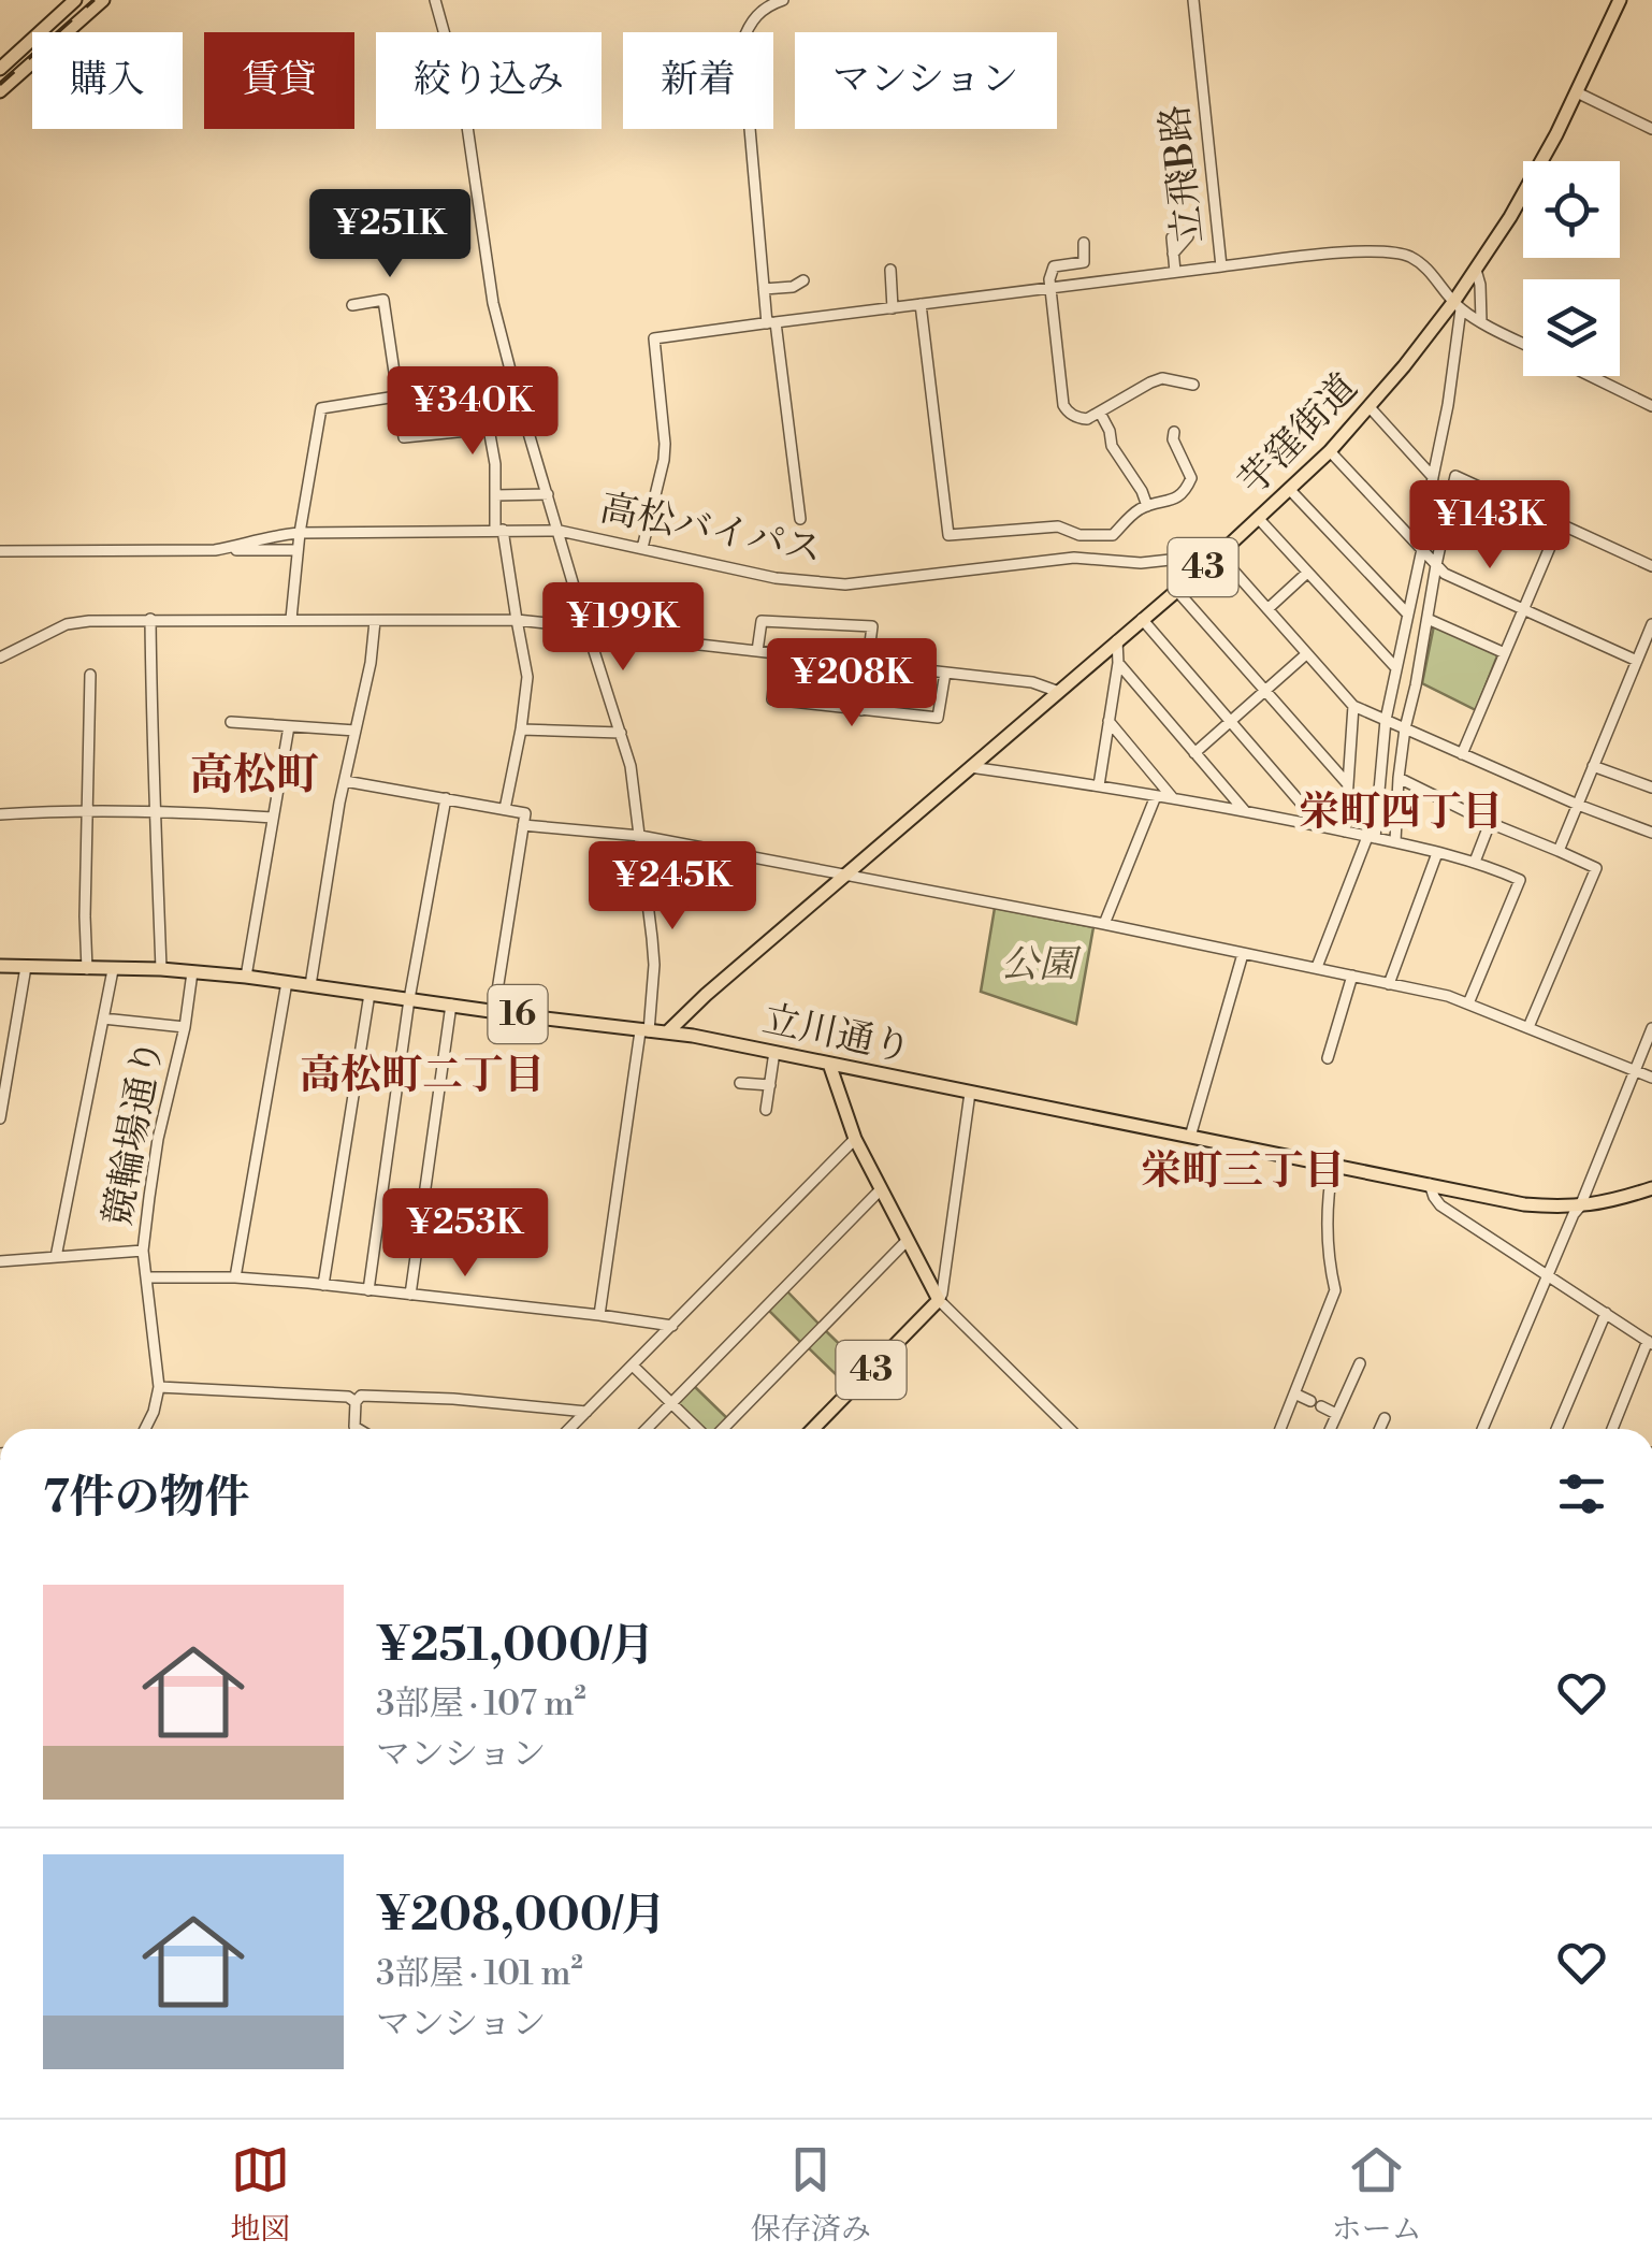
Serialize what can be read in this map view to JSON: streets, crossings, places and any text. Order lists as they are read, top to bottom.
{
  "streets": {
    "main road": [
      "芋窪街道",
      "43",
      "16",
      "立川通り"
    ],
    "street": ["立飛B路", "高松バイパス", "競輪場通り"]
  },
  "crossings": [
    ["立飛B路", "芋窪街道"],
    ["芋窪街道", "高松バイパス"],
    ["芋窪街道", "立川通り"],
    ["43", "立川通り"],
    ["立川通り", "競輪場通り"]
  ],
  "districts": [
    "高松町",
    "栄町四丁目",
    "高松町二丁目",
    "栄町三丁目"
  ],
  "parks": ["公園"],
  "page": {
    "chip": [
      "購入",
      "賃貸",
      "絞り込み",
      "新着",
      "マンション"
    ],
    "price": [
      "¥251K",
      "¥340K",
      "¥143K",
      "¥199K",
      "¥208K",
      "¥245K",
      "¥253K"
    ],
    "heading": "7件の物件",
    "list": [
      {
        "name": "¥251,000/月",
        "note": "3部屋 · 107 m² · マンション"
      },
      {
        "name": "¥208,000/月",
        "note": "3部屋 · 101 m² · マンション"
      }
    ],
    "tabs": ["地図", "保存済み", "ホーム"]
  }
}
